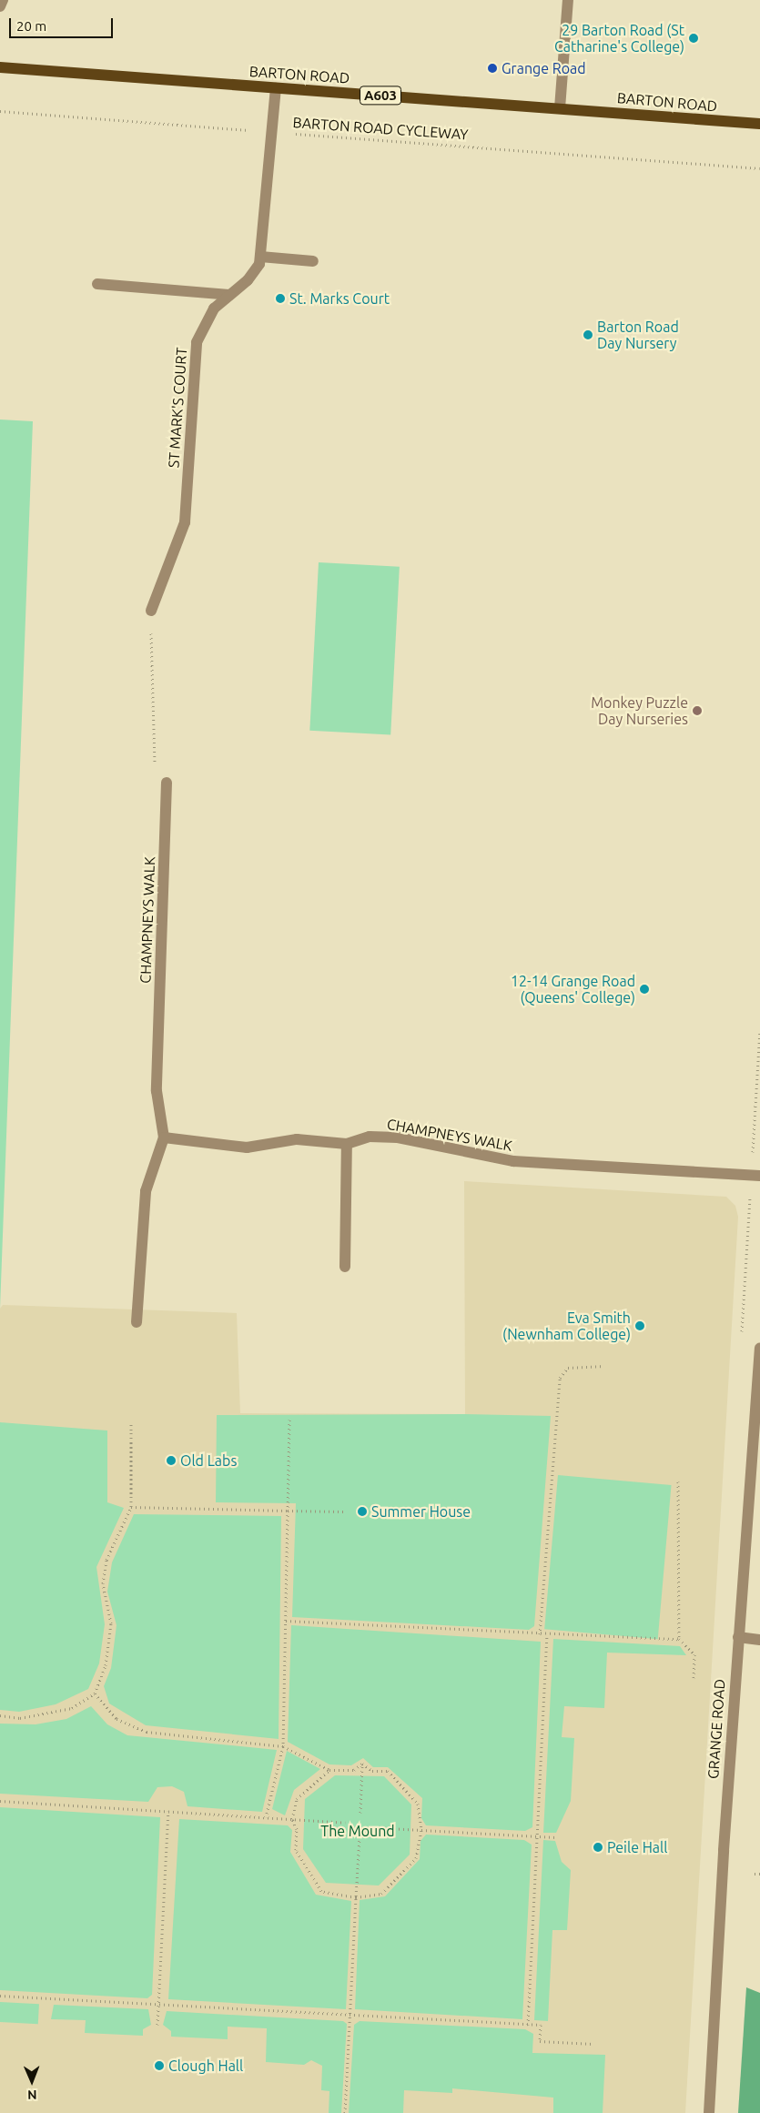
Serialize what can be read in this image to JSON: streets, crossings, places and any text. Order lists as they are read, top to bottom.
{
  "streets": {
    "main road": ["BARTON ROAD", "A603"],
    "street": ["ST MARK'S COURT", "CHAMPNEYS WALK", "GRANGE ROAD"],
    "path": ["BARTON ROAD CYCLEWAY"]
  },
  "crossings": [
    ["BARTON ROAD", "ST MARK'S COURT"],
    ["BARTON ROAD CYCLEWAY", "ST MARK'S COURT"]
  ],
  "parks": ["The Mound"],
  "places": [
    "29 Barton Road (St Catharine's College)",
    "Grange Road",
    "St. Marks Court",
    "Barton Road Day Nursery",
    "Monkey Puzzle Day Nurseries",
    "12-14 Grange Road (Queens' College)",
    "Eva Smith (Newnham College)",
    "Old Labs",
    "Summer House",
    "Peile Hall",
    "Clough Hall"
  ],
  "scale_bar": "20 m",
  "north": "bottom"
}
